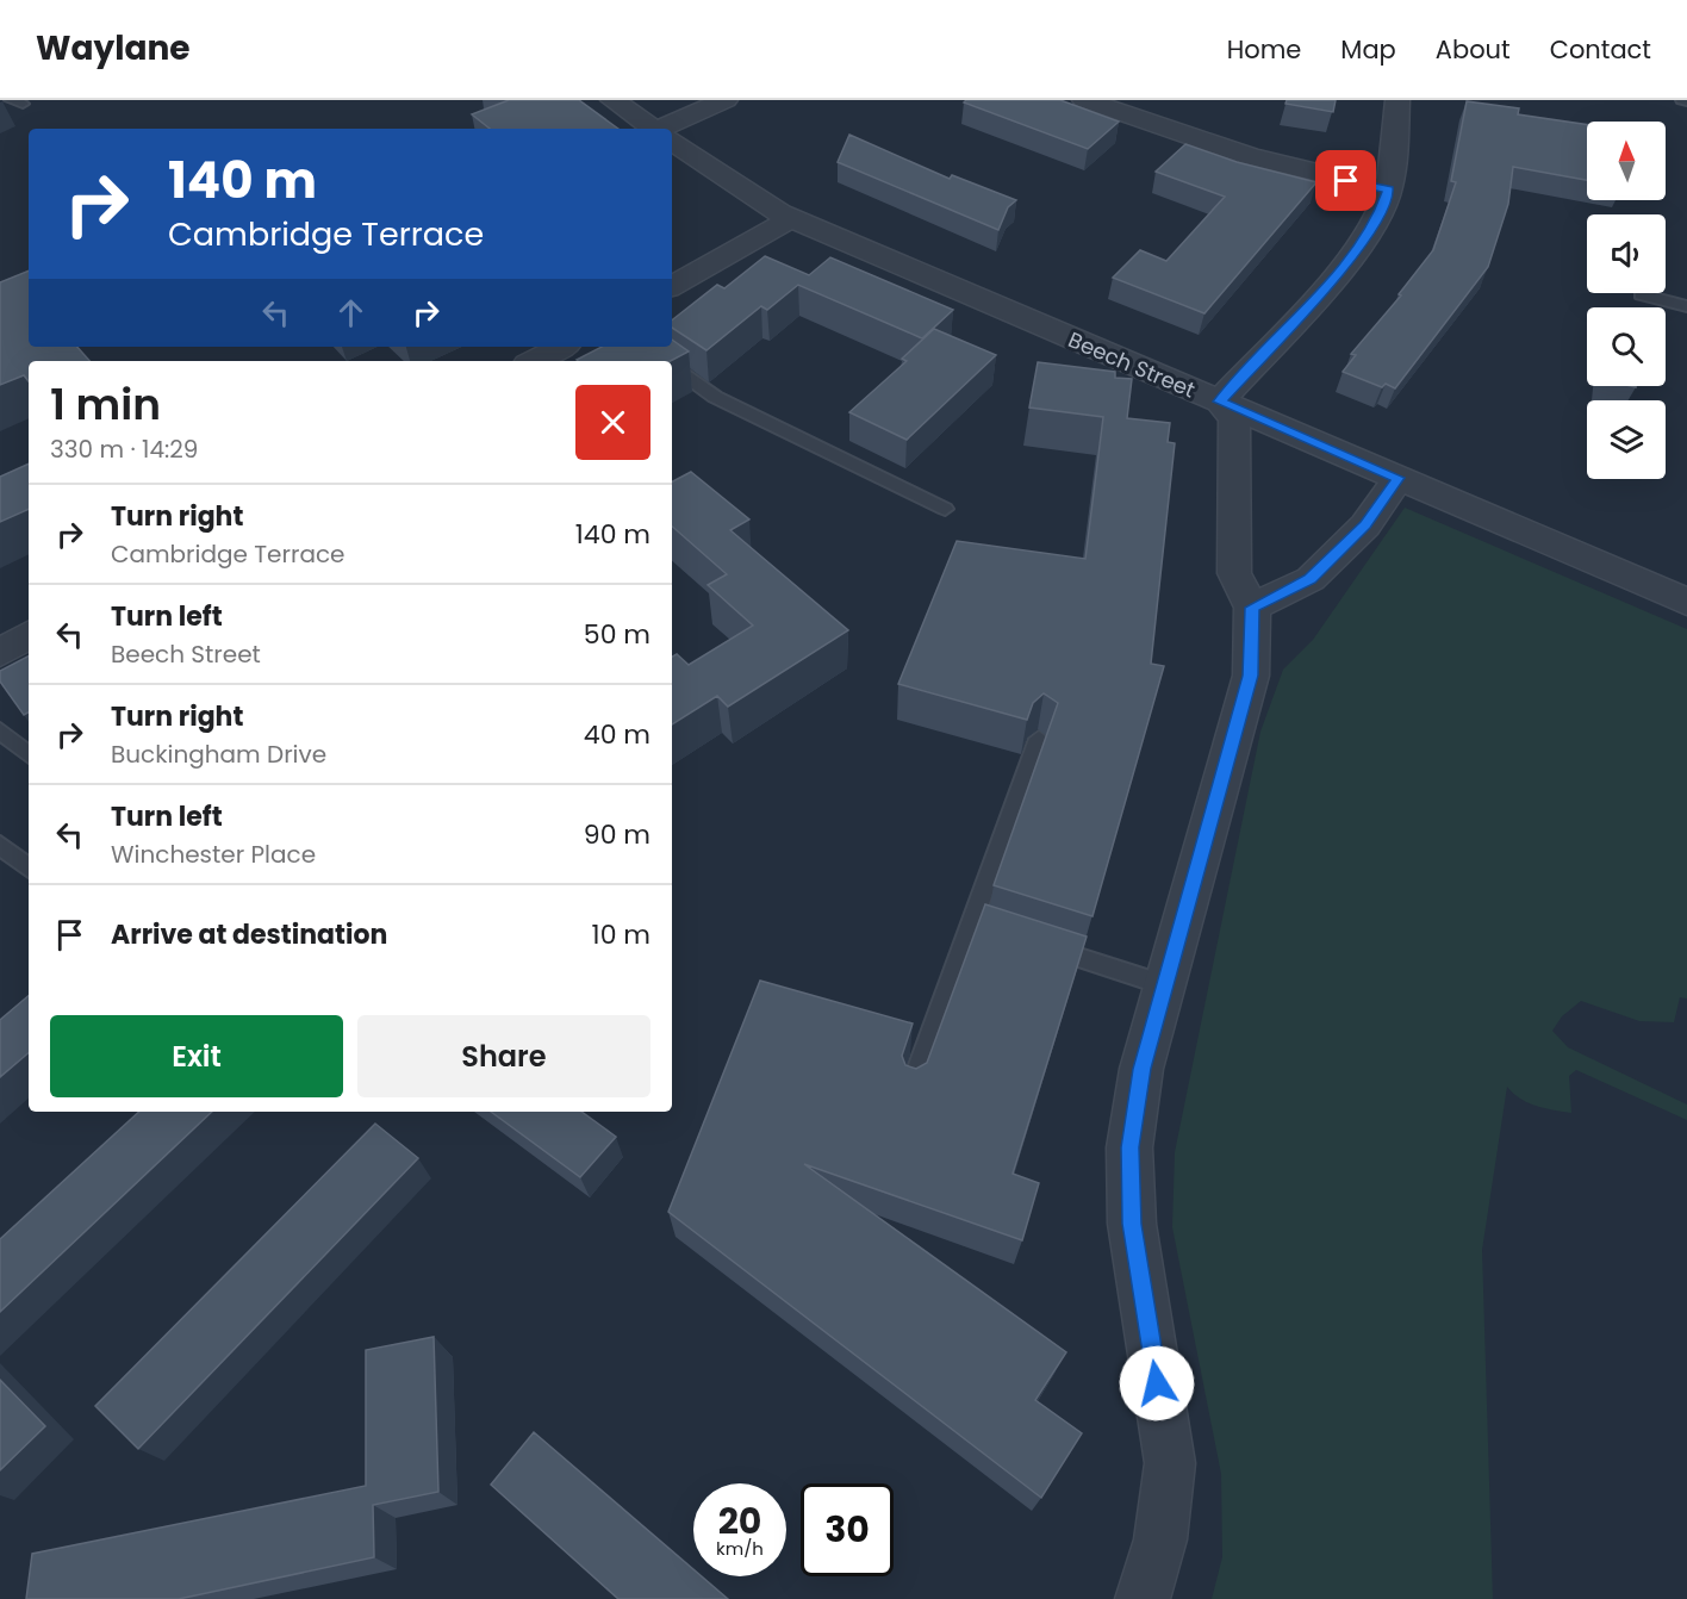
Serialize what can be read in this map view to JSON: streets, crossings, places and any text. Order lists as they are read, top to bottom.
{
  "streets": {
    "street": ["Beech Street"]
  },
  "north": "top",
  "page": {
    "header": "Waylane",
    "nav": [
      "Home",
      "Map",
      "About",
      "Contact"
    ],
    "turn": ["140 m", "Cambridge Terrace"],
    "heading": ["1 min", "330 m · 14:29"],
    "list": [
      {
        "name": "Turn right",
        "note": "Cambridge Terrace",
        "value": "140 m"
      },
      {
        "name": "Turn left",
        "note": "Beech Street",
        "value": "50 m"
      },
      {
        "name": "Turn right",
        "note": "Buckingham Drive",
        "value": "40 m"
      },
      {
        "name": "Turn left",
        "note": "Winchester Place",
        "value": "90 m"
      },
      {
        "name": "Arrive at destination",
        "value": "10 m"
      }
    ],
    "buttons": ["Exit", "Share"],
    "speed": "20 km/h",
    "limit": "30"
  }
}
